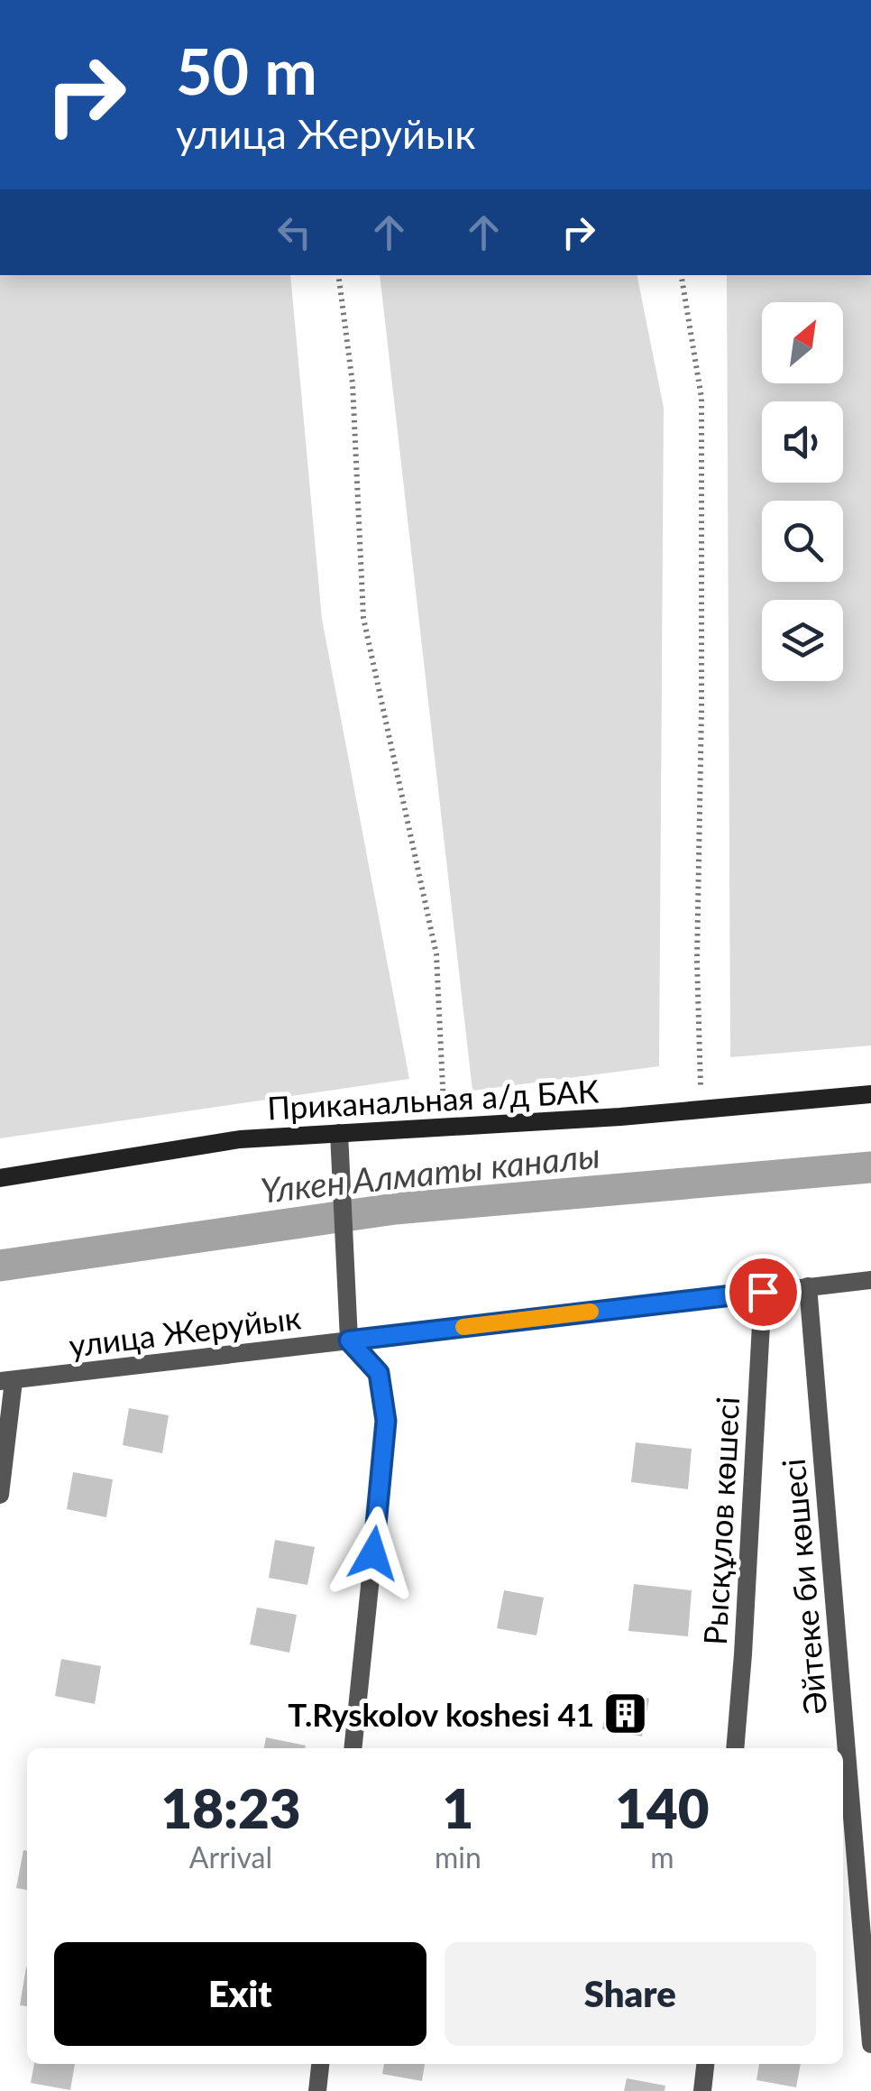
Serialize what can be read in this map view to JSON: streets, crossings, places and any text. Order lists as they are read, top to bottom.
{
  "streets": {
    "street": [
      "Приканальная а/д БАК",
      "улица Жеруйык",
      "Рысқұлов көшесі",
      "Әйтеке би көшесі"
    ]
  },
  "crossings": [
    ["улица Жеруйык", "Рысқұлов көшесі"],
    ["улица Жеруйык", "Әйтеке би көшесі"]
  ],
  "water": ["Үлкен Алматы каналы"],
  "places": {
    "building": ["T.Ryskolov koshesi 41"]
  },
  "north": "top right",
  "page": {
    "turn": ["50 m", "улица Жеруйык"],
    "eta": [
      "18:23",
      "Arrival",
      "1",
      "min",
      "140",
      "m"
    ],
    "buttons": ["Exit", "Share"]
  }
}
